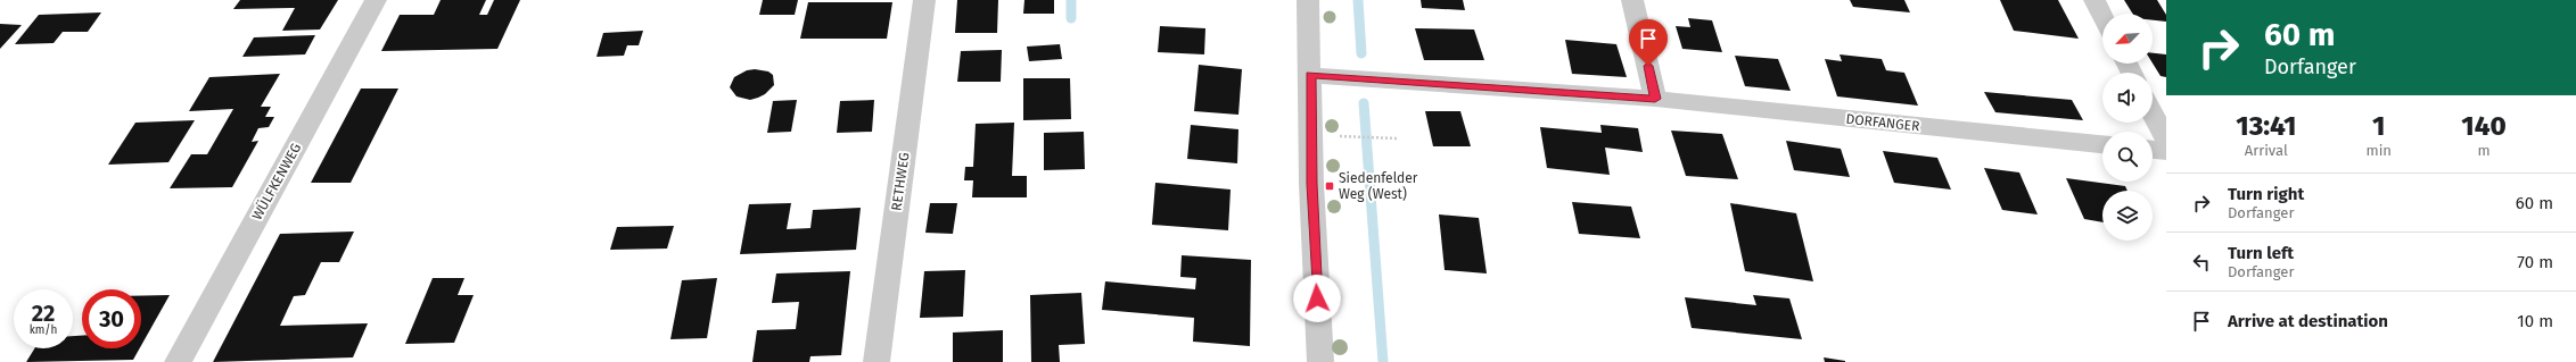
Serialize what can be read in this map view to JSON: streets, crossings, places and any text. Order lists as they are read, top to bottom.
{
  "streets": {
    "street": ["DORFANGER", "WÜLFKENWEG", "RETHWEG"]
  },
  "places": {
    "transit": ["Siedenfelder Weg (West)"]
  },
  "north": "bottom left",
  "page": {
    "turn": ["60 m", "Dorfanger"],
    "eta": [
      "13:41",
      "Arrival",
      "1",
      "min",
      "140",
      "m"
    ],
    "list": [
      {
        "name": "Turn right",
        "note": "Dorfanger",
        "value": "60 m"
      },
      {
        "name": "Turn left",
        "note": "Dorfanger",
        "value": "70 m"
      },
      {
        "name": "Arrive at destination",
        "value": "10 m"
      }
    ],
    "speed": "22 km/h",
    "limit": "30"
  }
}
